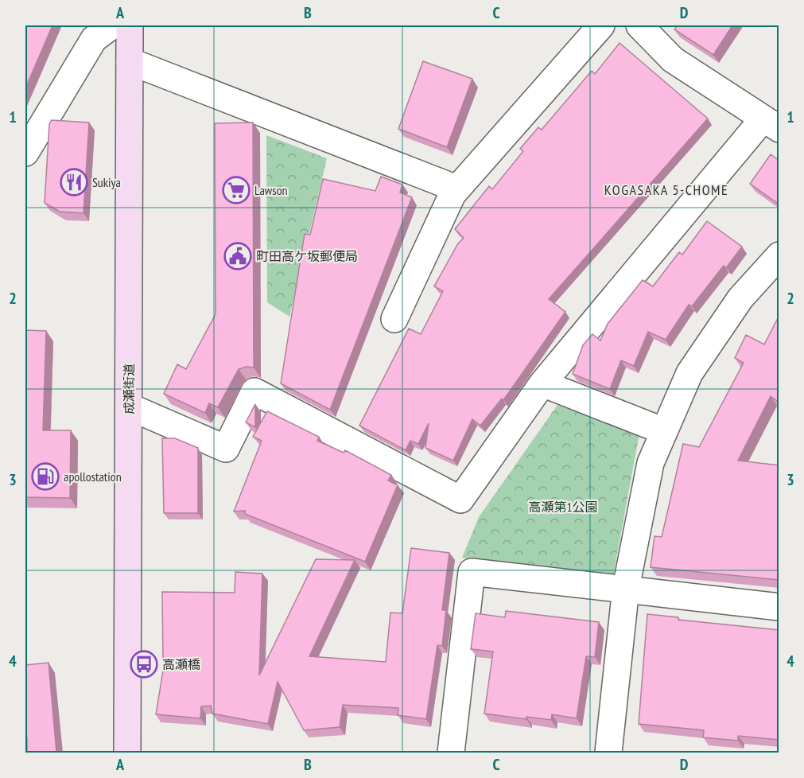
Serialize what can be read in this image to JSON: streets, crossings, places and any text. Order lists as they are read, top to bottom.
{
  "streets": {
    "main road": ["成瀬街道"]
  },
  "districts": ["KOGASAKA 5-CHOME"],
  "parks": ["高瀬第1公園"],
  "places": {
    "restaurant": ["Sukiya"],
    "supermarket": ["Lawson"],
    "public building": ["町田高ケ坂郵便局"],
    "fuel station": ["apollostation"],
    "bus stop": ["高瀬橋"]
  },
  "grid": {
    "columns": [
      "A",
      "B",
      "C",
      "D"
    ],
    "rows": [
      "1",
      "2",
      "3",
      "4"
    ]
  }
}
